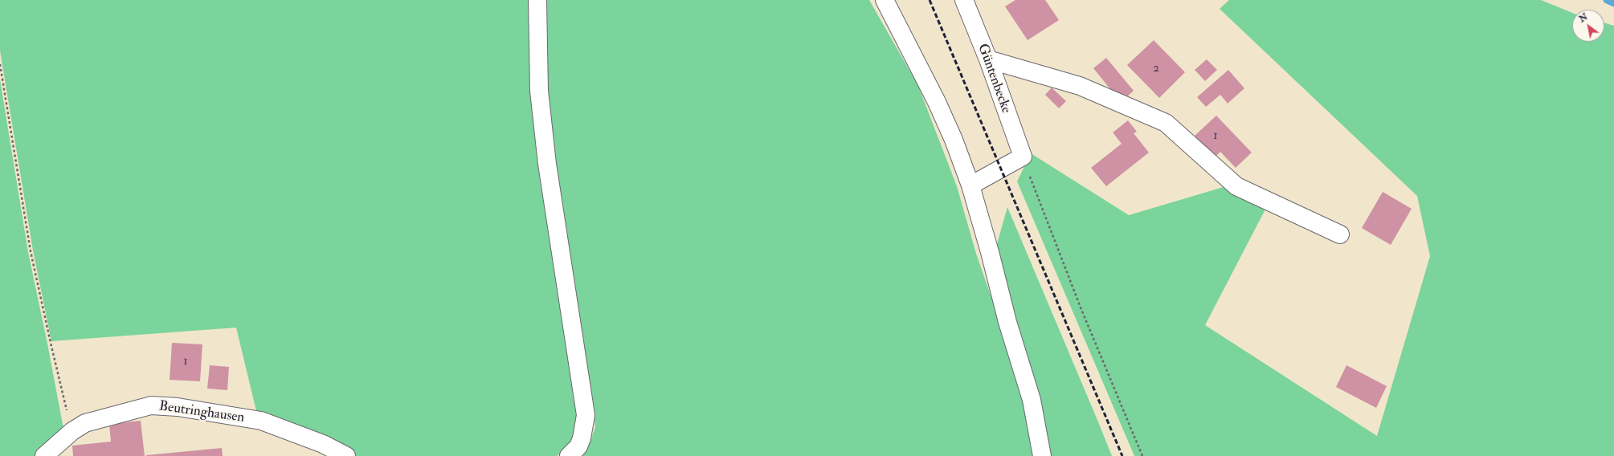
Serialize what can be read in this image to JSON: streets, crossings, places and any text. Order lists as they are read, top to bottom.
{
  "streets": {
    "street": ["Güntenbecke", "Beutringhausen"]
  },
  "house_numbers": ["2", "1", "1"],
  "north": "top left"
}
